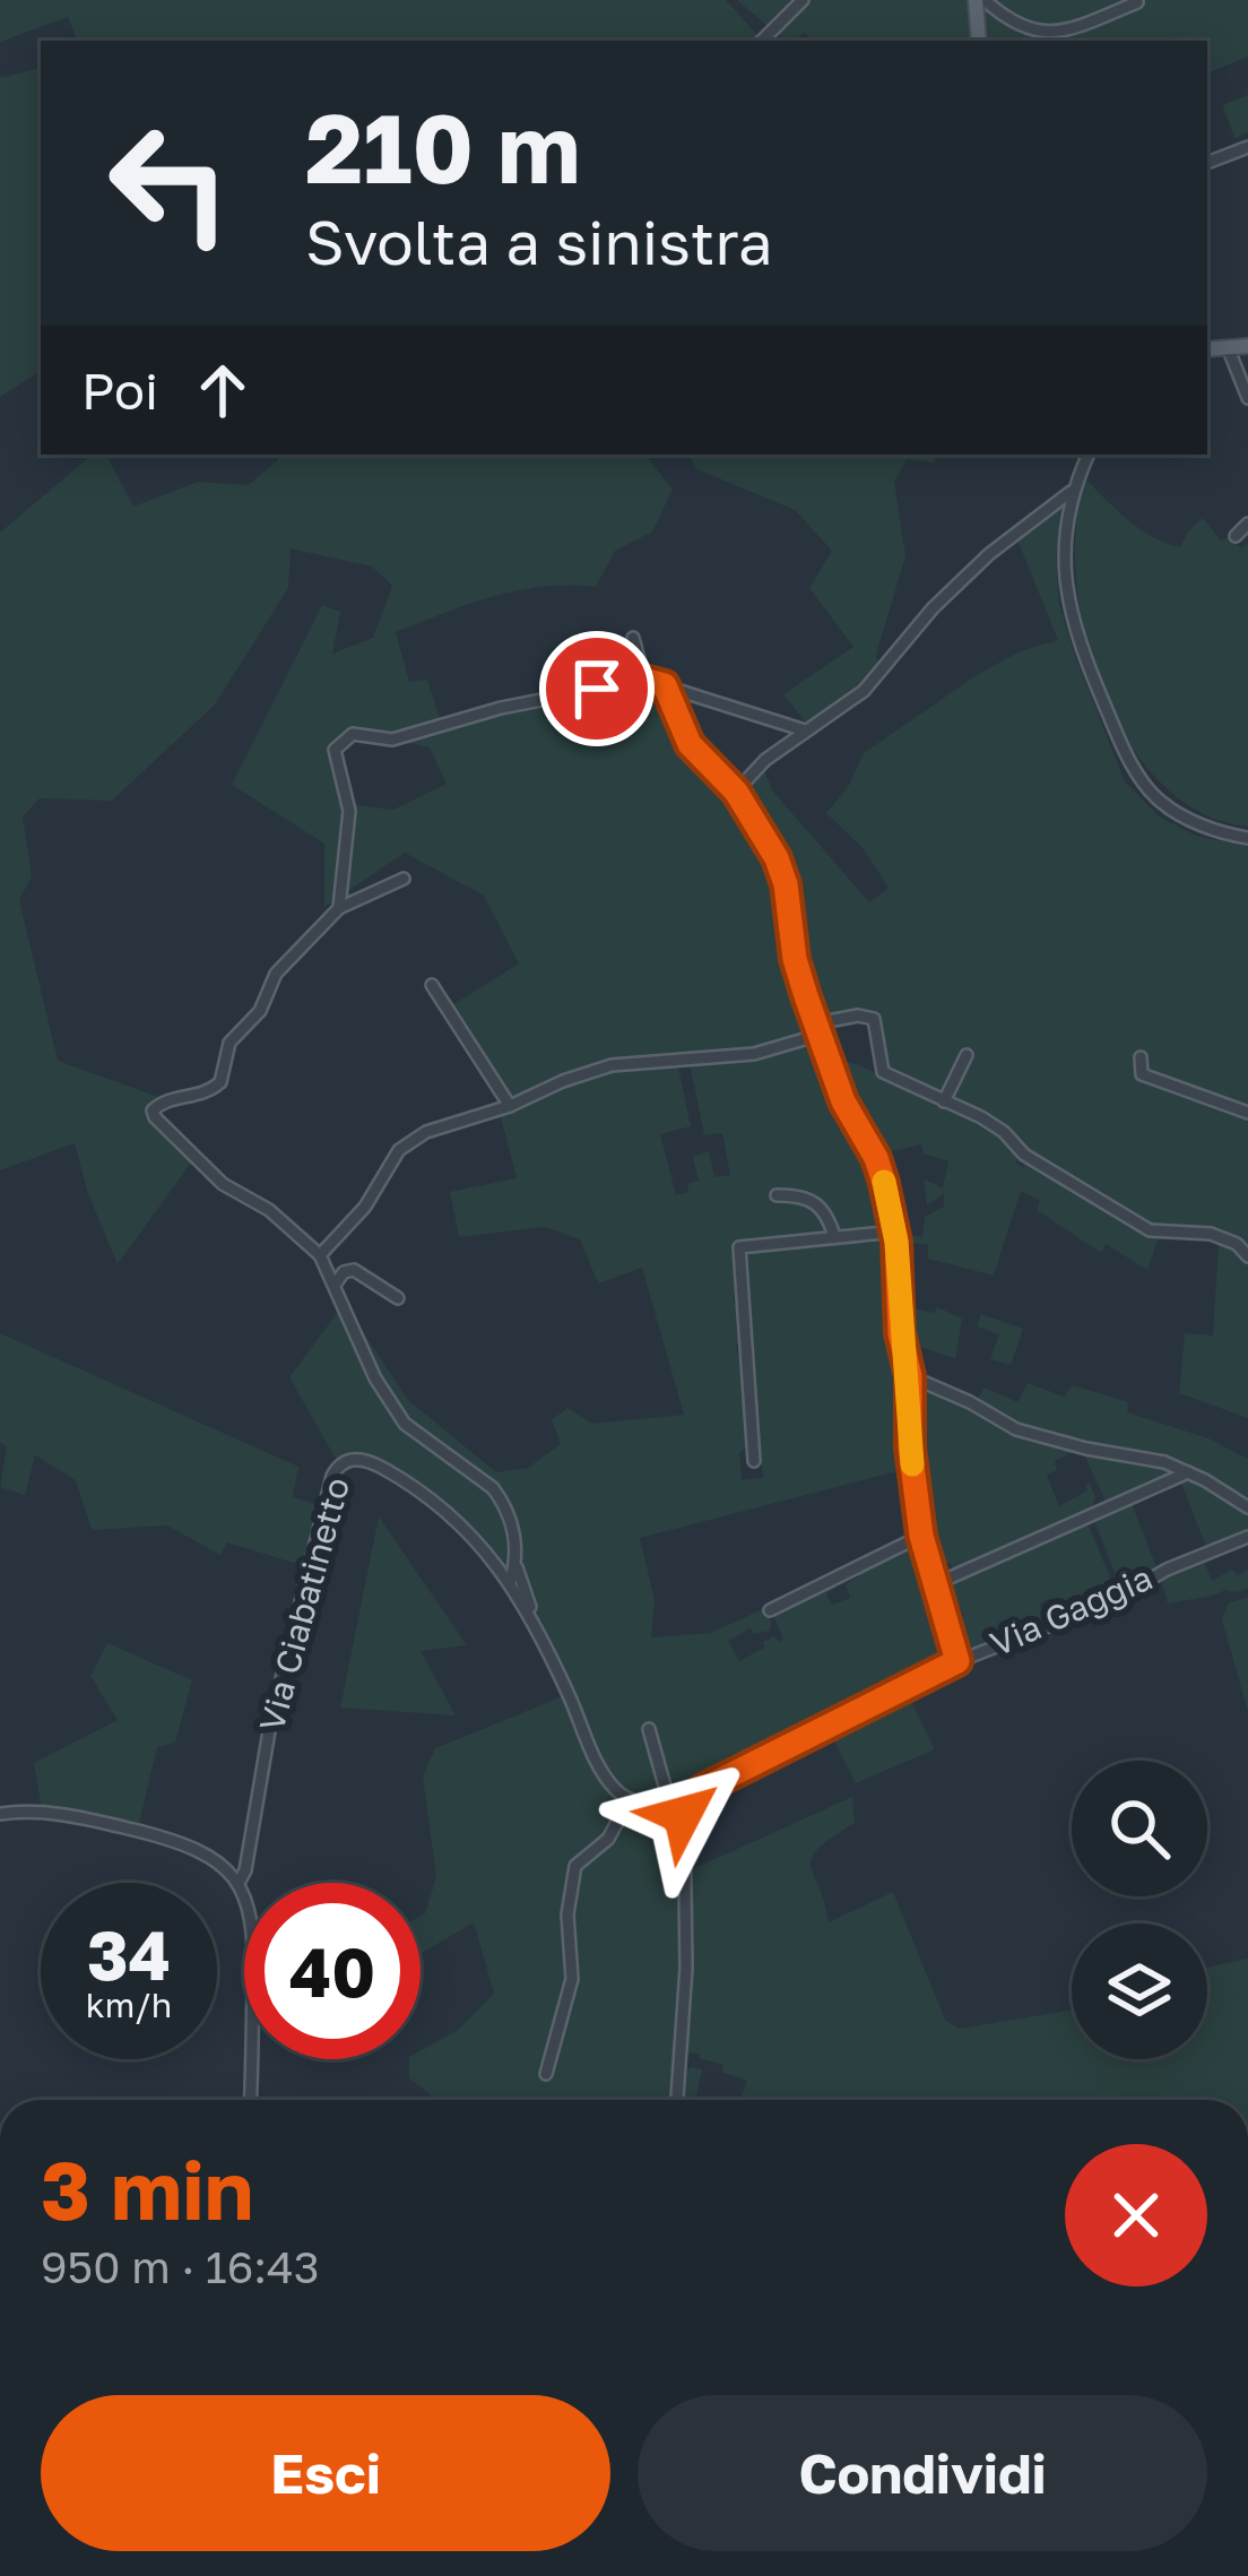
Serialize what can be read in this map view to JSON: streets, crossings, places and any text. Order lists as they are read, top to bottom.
{
  "streets": {
    "street": ["Via Ciabatinetto", "Via Gaggia"]
  },
  "page": {
    "turn": ["210 m", "Svolta a sinistra"],
    "then": "Poi",
    "speed": "34 km/h",
    "limit": "40",
    "heading": ["3 min", "950 m · 16:43"],
    "buttons": ["Esci", "Condividi"]
  }
}
